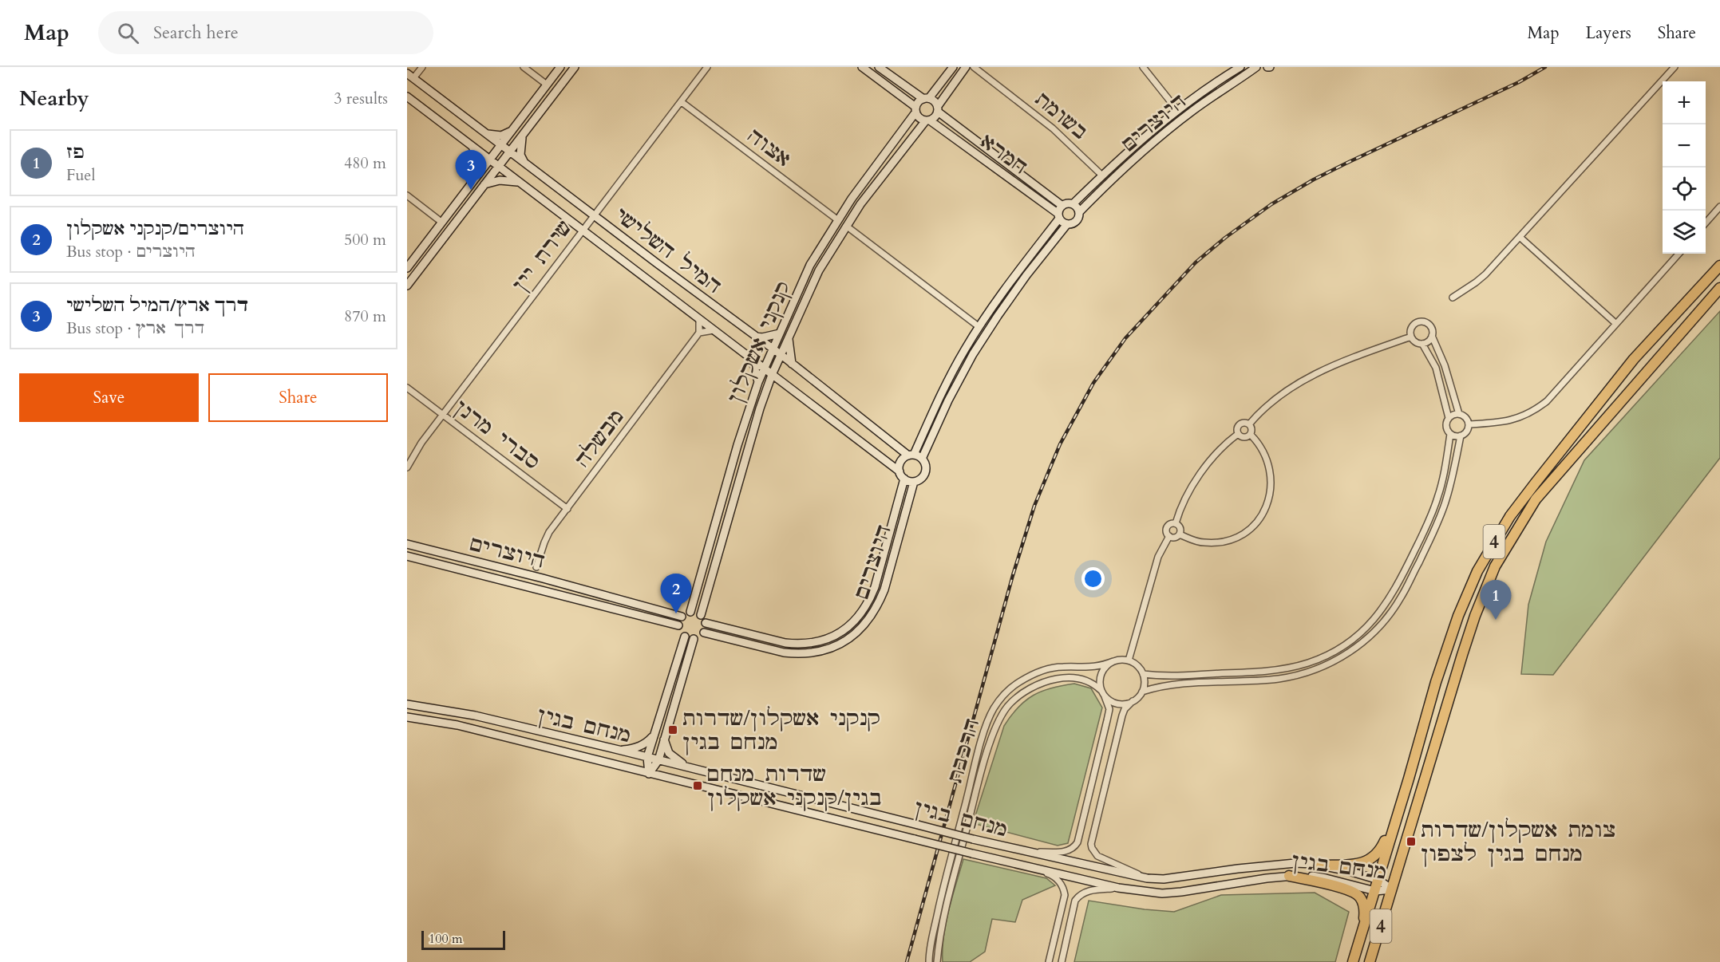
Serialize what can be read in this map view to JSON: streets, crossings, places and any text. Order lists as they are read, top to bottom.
{
  "streets": {
    "highway": ["4"],
    "street": [
      "בשומת",
      "היוצרים",
      "אצוה",
      "חמרא",
      "המיל השלישי",
      "שירת יין",
      "קנקני אשקלון",
      "סברי מרנן",
      "מבשלה",
      "מנחם בגין",
      "הרכבת"
    ]
  },
  "crossings": [
    ["בשומת", "היוצרים"],
    ["היוצרים", "חמרא"],
    ["היוצרים", "המיל השלישי"],
    ["היוצרים", "קנקני אשקלון"],
    ["אצוה", "שירת יין"],
    ["אצוה", "קנקני אשקלון"],
    ["חמרא", "קנקני אשקלון"],
    ["המיל השלישי", "שירת יין"],
    ["המיל השלישי", "קנקני אשקלון"],
    ["שירת יין", "סברי מרנן"],
    ["סברי מרנן", "מבשלה"],
    ["4", "מנחם בגין"]
  ],
  "places": {
    "transit": ["קנקני אשקלון/שדרות מנחם בגין", "שדרות מנחם בגין/קנקני אשקלון", "צומת אשקלון/שדרות מנחם בגין לצפון"]
  },
  "scale_bar": "100 m",
  "page": {
    "header": "Map",
    "search": "Search here",
    "nav": ["Map", "Layers", "Share"],
    "heading": ["Nearby", "3 results"],
    "map_buttons": ["+", "−"],
    "list": [
      {
        "mark": "1",
        "name": "פז",
        "note": "Fuel",
        "value": "480 m"
      },
      {
        "mark": "2",
        "name": "היוצרים/קנקני אשקלון",
        "note": "Bus stop · היוצרים",
        "value": "500 m"
      },
      {
        "mark": "3",
        "name": "דרך ארץ/המיל השלישי",
        "note": "Bus stop · דרך ארץ",
        "value": "870 m"
      }
    ],
    "pins": ["3", "2", "1"],
    "buttons": ["Save", "Share"],
    "scale": "100 m"
  }
}
